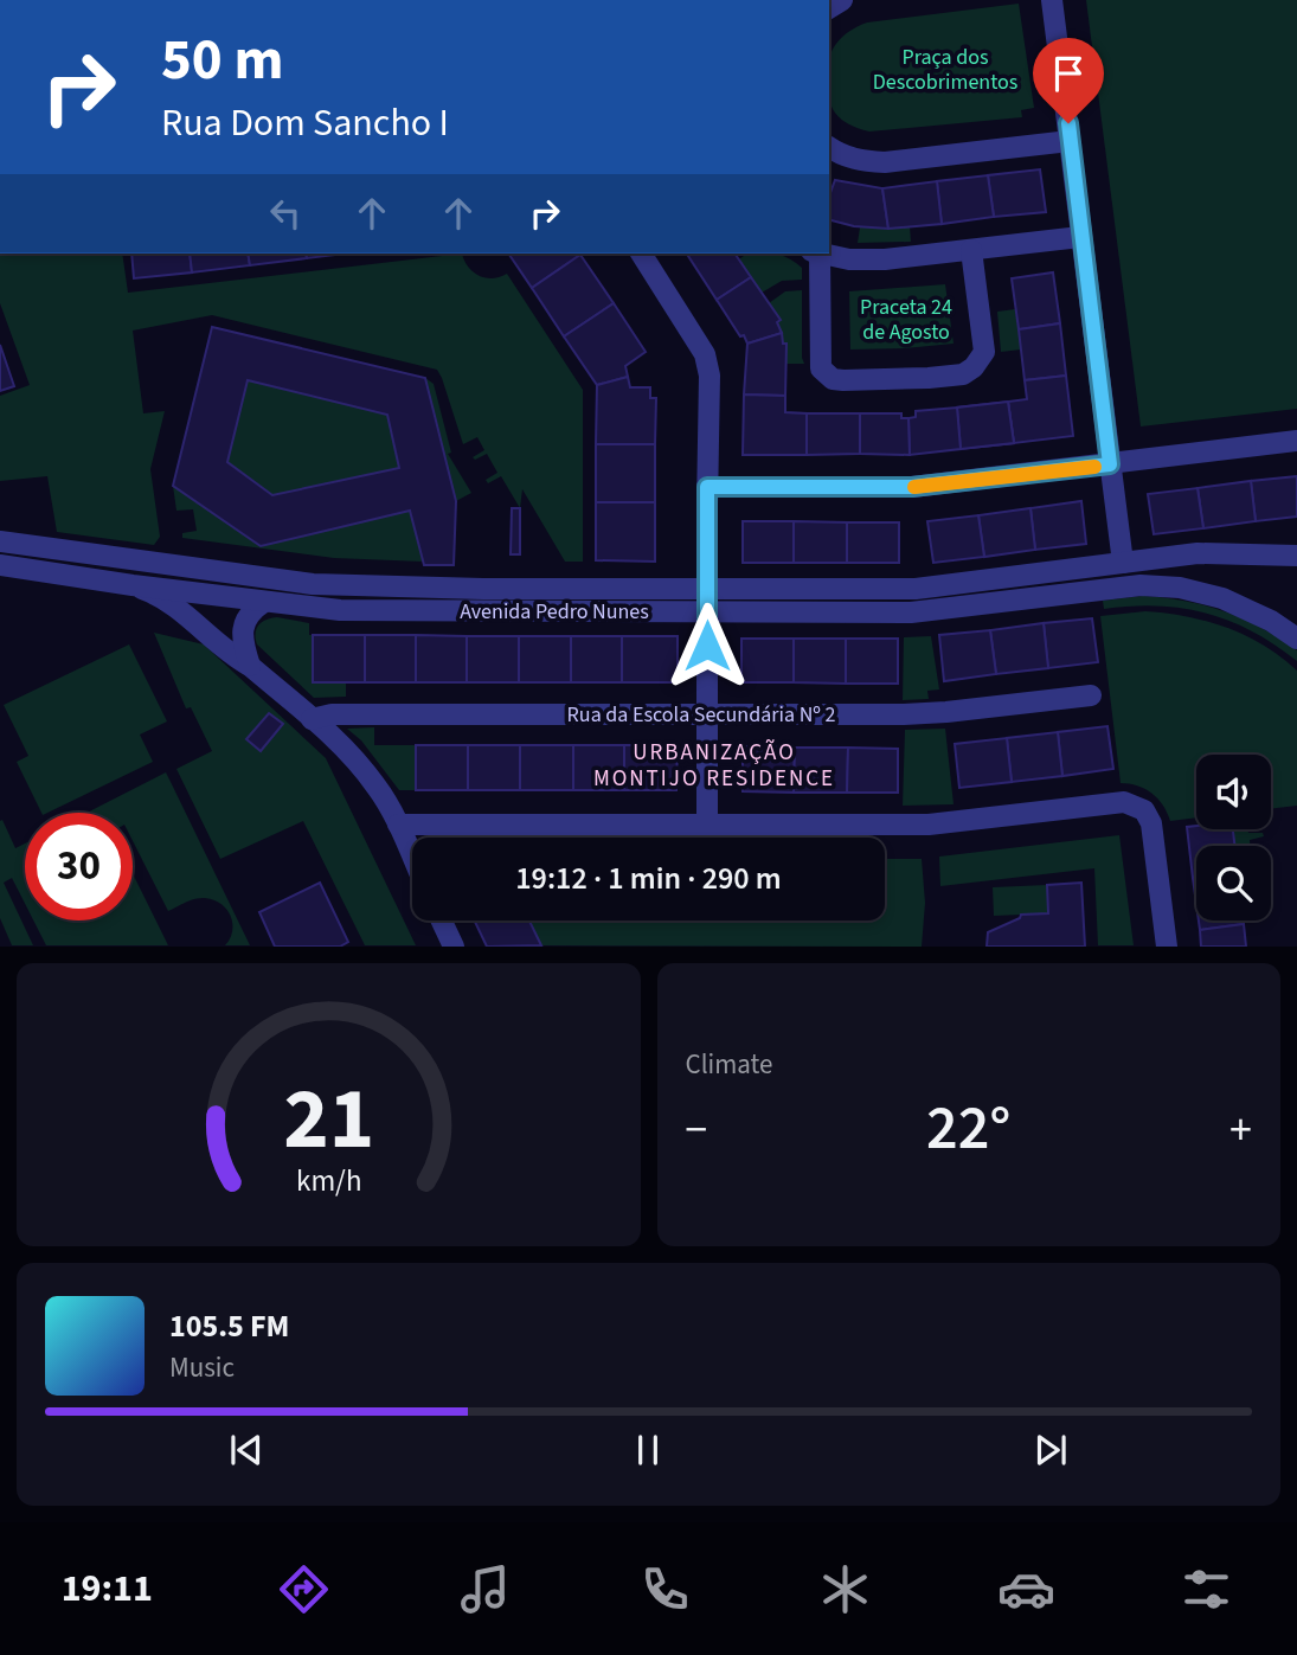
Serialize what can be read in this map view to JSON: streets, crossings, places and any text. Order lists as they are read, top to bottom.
{
  "streets": {
    "street": ["Avenida Pedro Nunes", "Rua da Escola Secundária Nº 2"]
  },
  "districts": ["URBANIZAÇÃO MONTIJO RESIDENCE"],
  "parks": ["Praça dos Descobrimentos", "Praceta 24 de Agosto"],
  "page": {
    "turn": ["50 m", "Rua Dom Sancho I"],
    "limit": "30",
    "trip": "19:12 · 1 min · 290 m",
    "tile": "Climate",
    "heat": ["−", "22°", "+"],
    "song": ["105.5 FM", "Music"],
    "tabs": "19:11",
    "gauge": ["21", "km/h"]
  }
}
